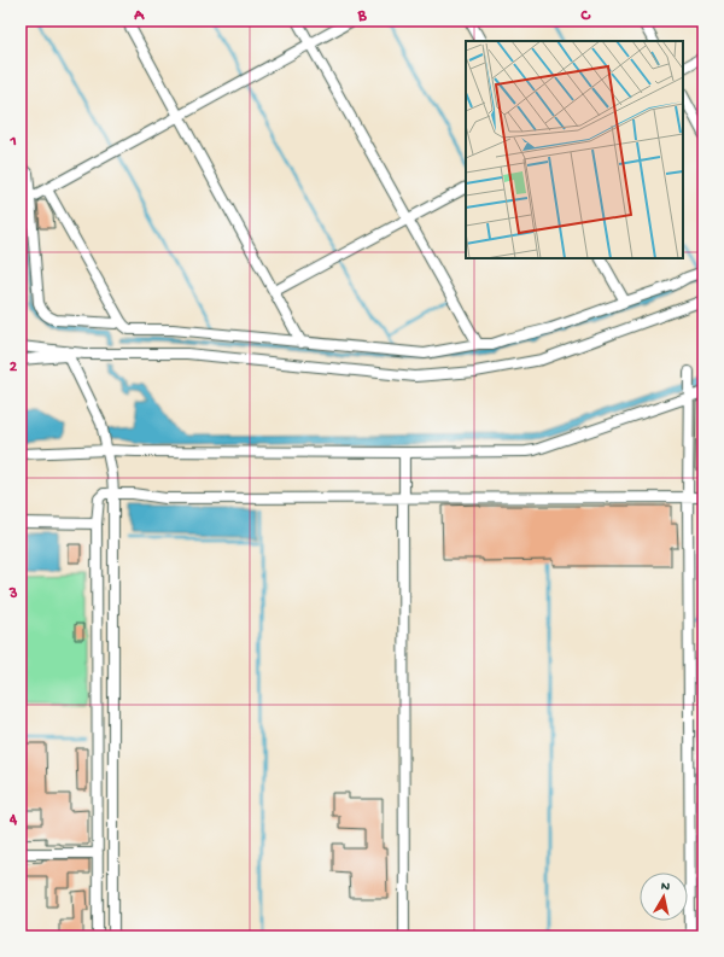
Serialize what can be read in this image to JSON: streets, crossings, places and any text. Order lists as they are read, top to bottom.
{
  "north": "top",
  "grid": {
    "columns": ["A", "B", "C"],
    "rows": [
      "1",
      "2",
      "3",
      "4"
    ]
  }
}
